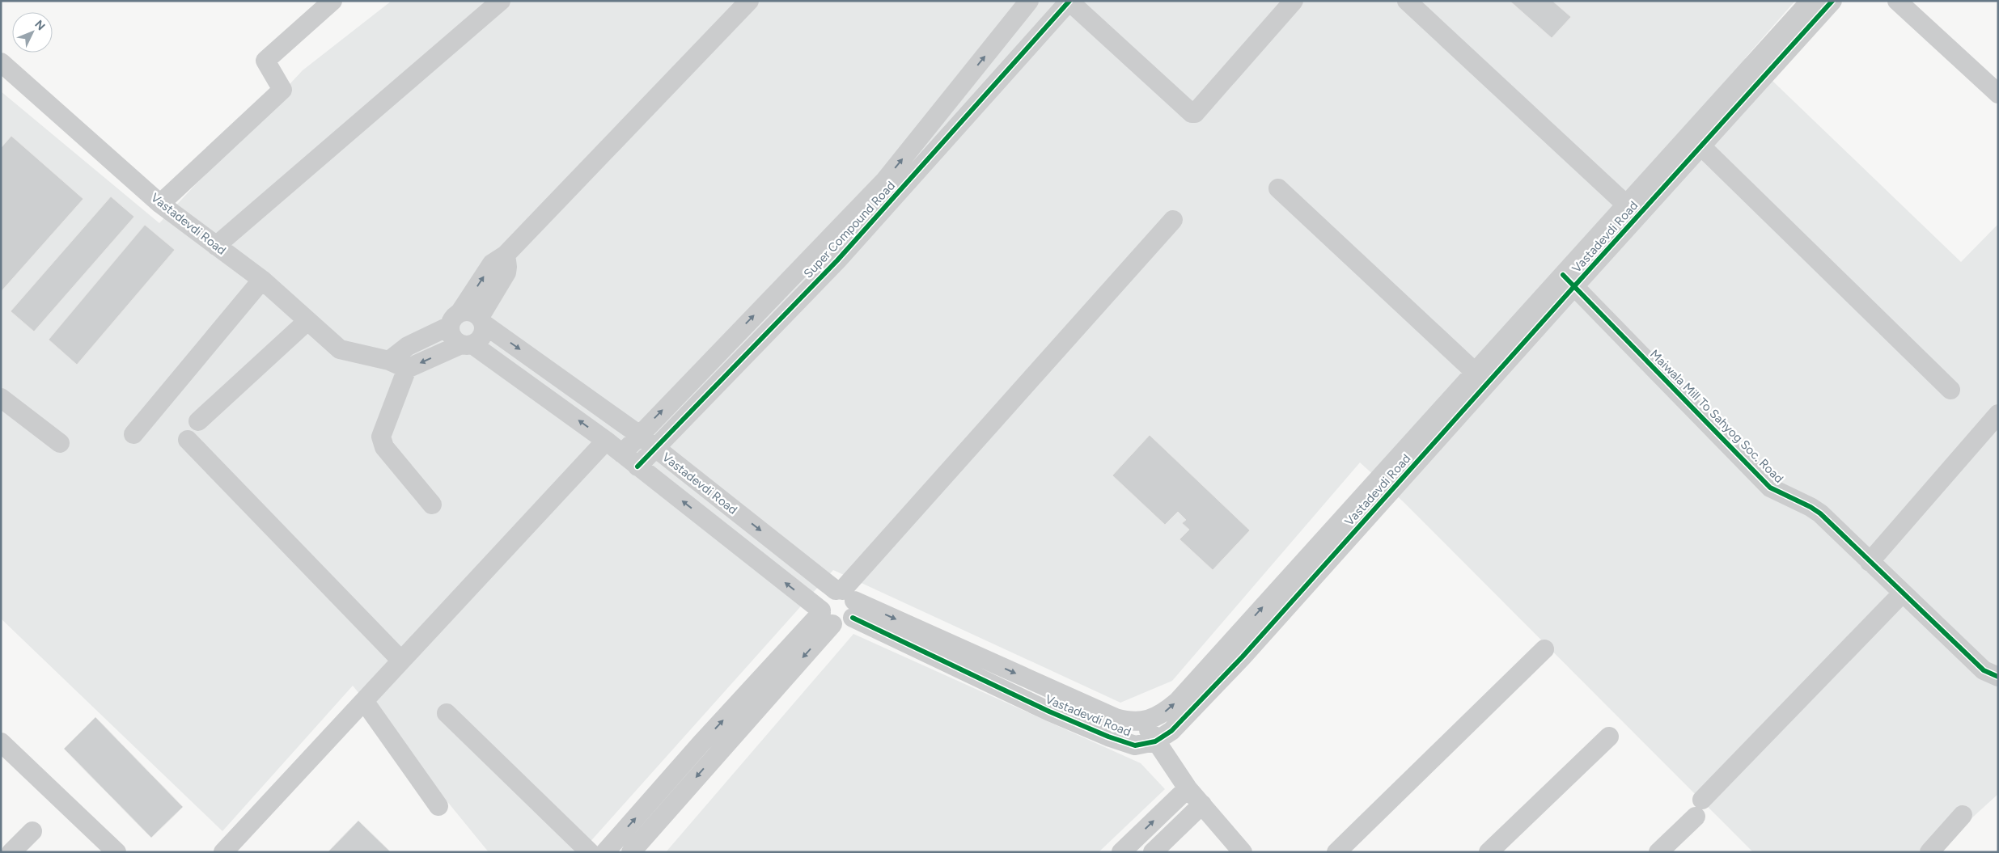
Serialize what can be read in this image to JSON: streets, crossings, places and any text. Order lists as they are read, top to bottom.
{
  "streets": {
    "street": ["Vastadevdi Road", "Super Compound Road", "Maiwala Mill To Sahyog Soc. Road"]
  },
  "crossings": [
    ["Vastadevdi Road", "Super Compound Road"],
    ["Vastadevdi Road", "Maiwala Mill To Sahyog Soc. Road"]
  ],
  "north": "top right"
}
